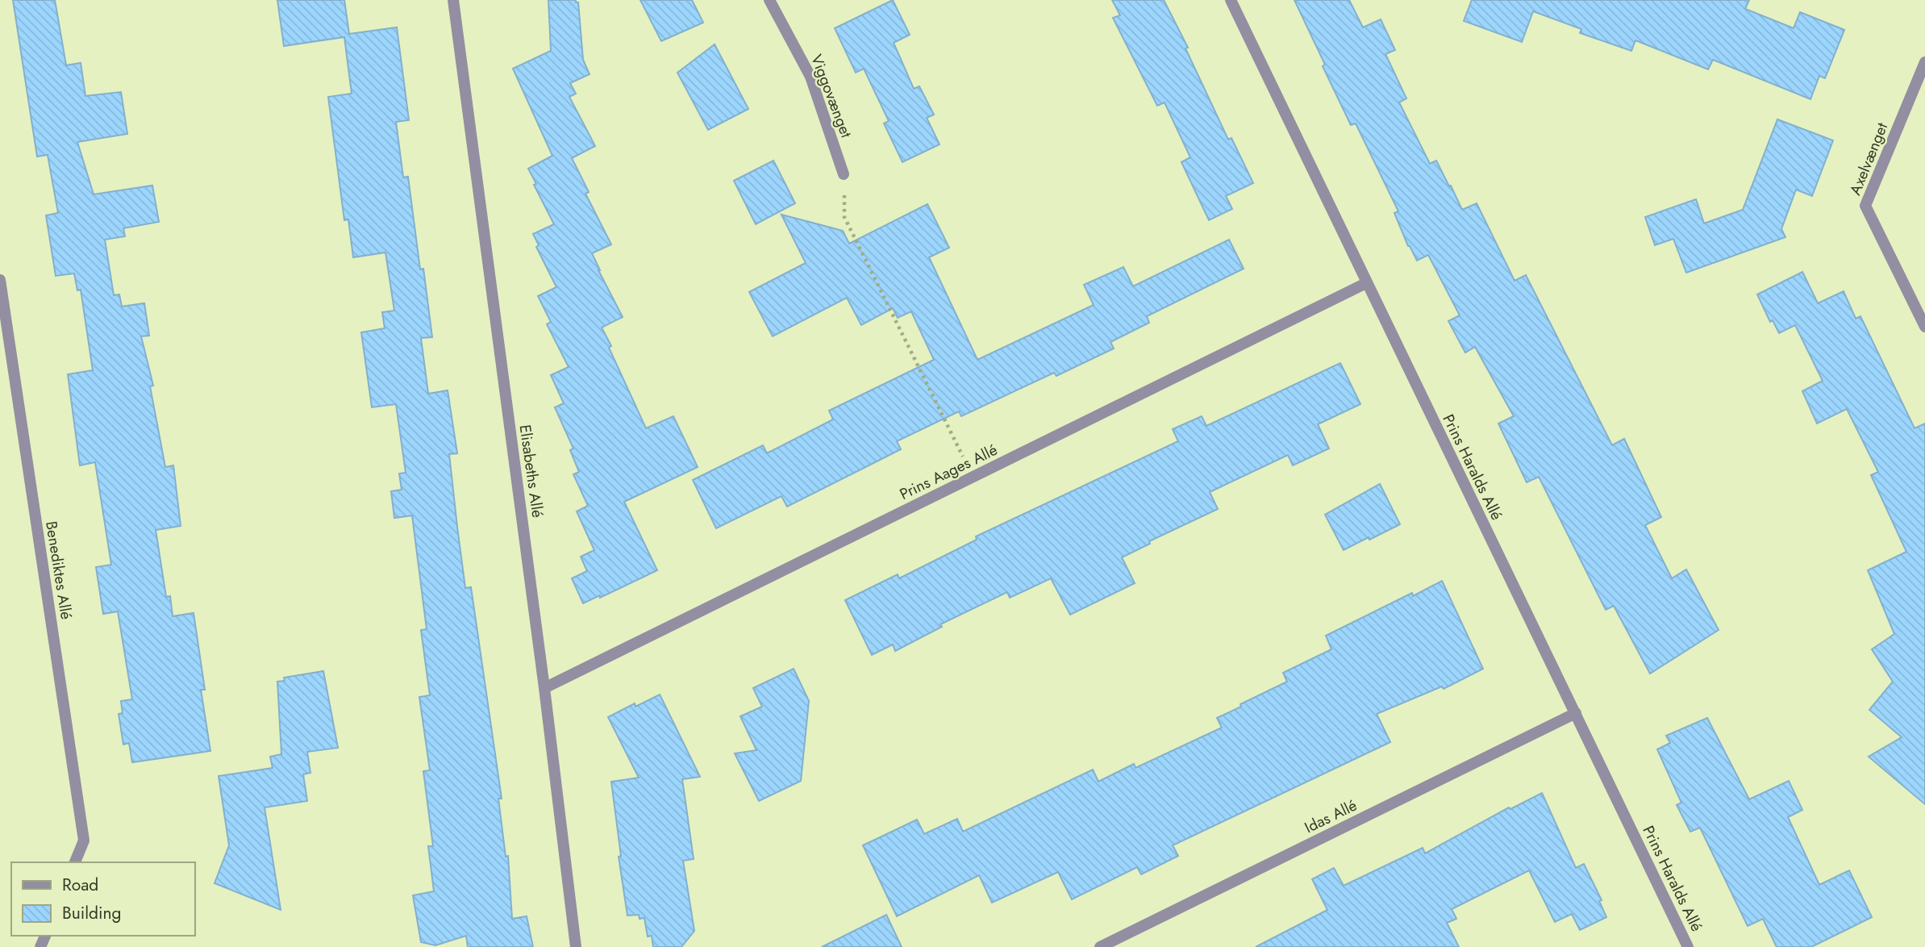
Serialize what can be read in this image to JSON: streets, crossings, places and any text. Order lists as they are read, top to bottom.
{
  "streets": {
    "street": [
      "Viggovænget",
      "Axelvænget",
      "Prins Haralds Allé",
      "Elisabeths Allé",
      "Prins Aages Allé",
      "Benediktes Allé",
      "Idas Allé"
    ]
  },
  "crossings": [
    ["Prins Haralds Allé", "Prins Aages Allé"],
    ["Prins Haralds Allé", "Idas Allé"],
    ["Elisabeths Allé", "Prins Aages Allé"]
  ],
  "legend": ["Road", "Building"]
}
